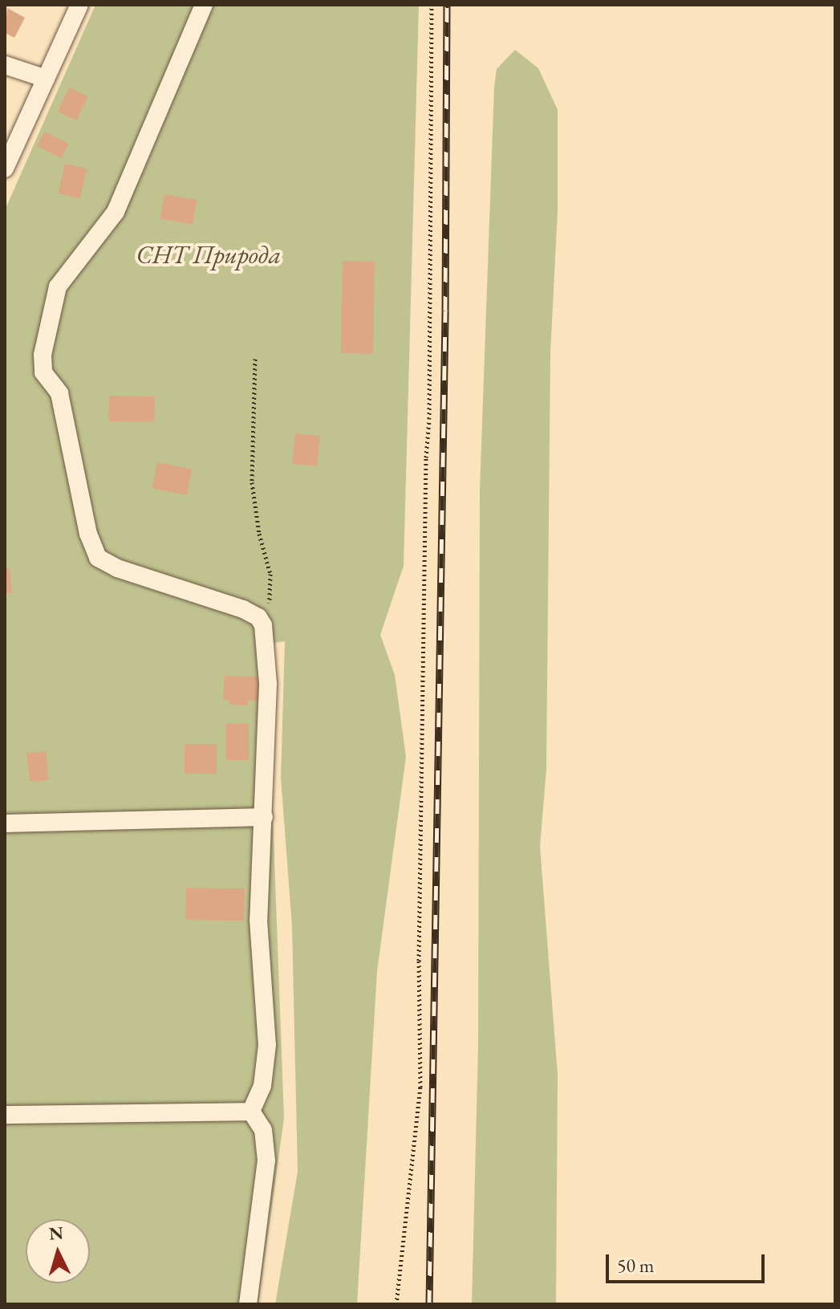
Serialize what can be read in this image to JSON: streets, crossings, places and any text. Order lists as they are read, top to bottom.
{
  "parks": ["СНТ Природа"],
  "scale_bar": "50 m",
  "north": "top"
}
